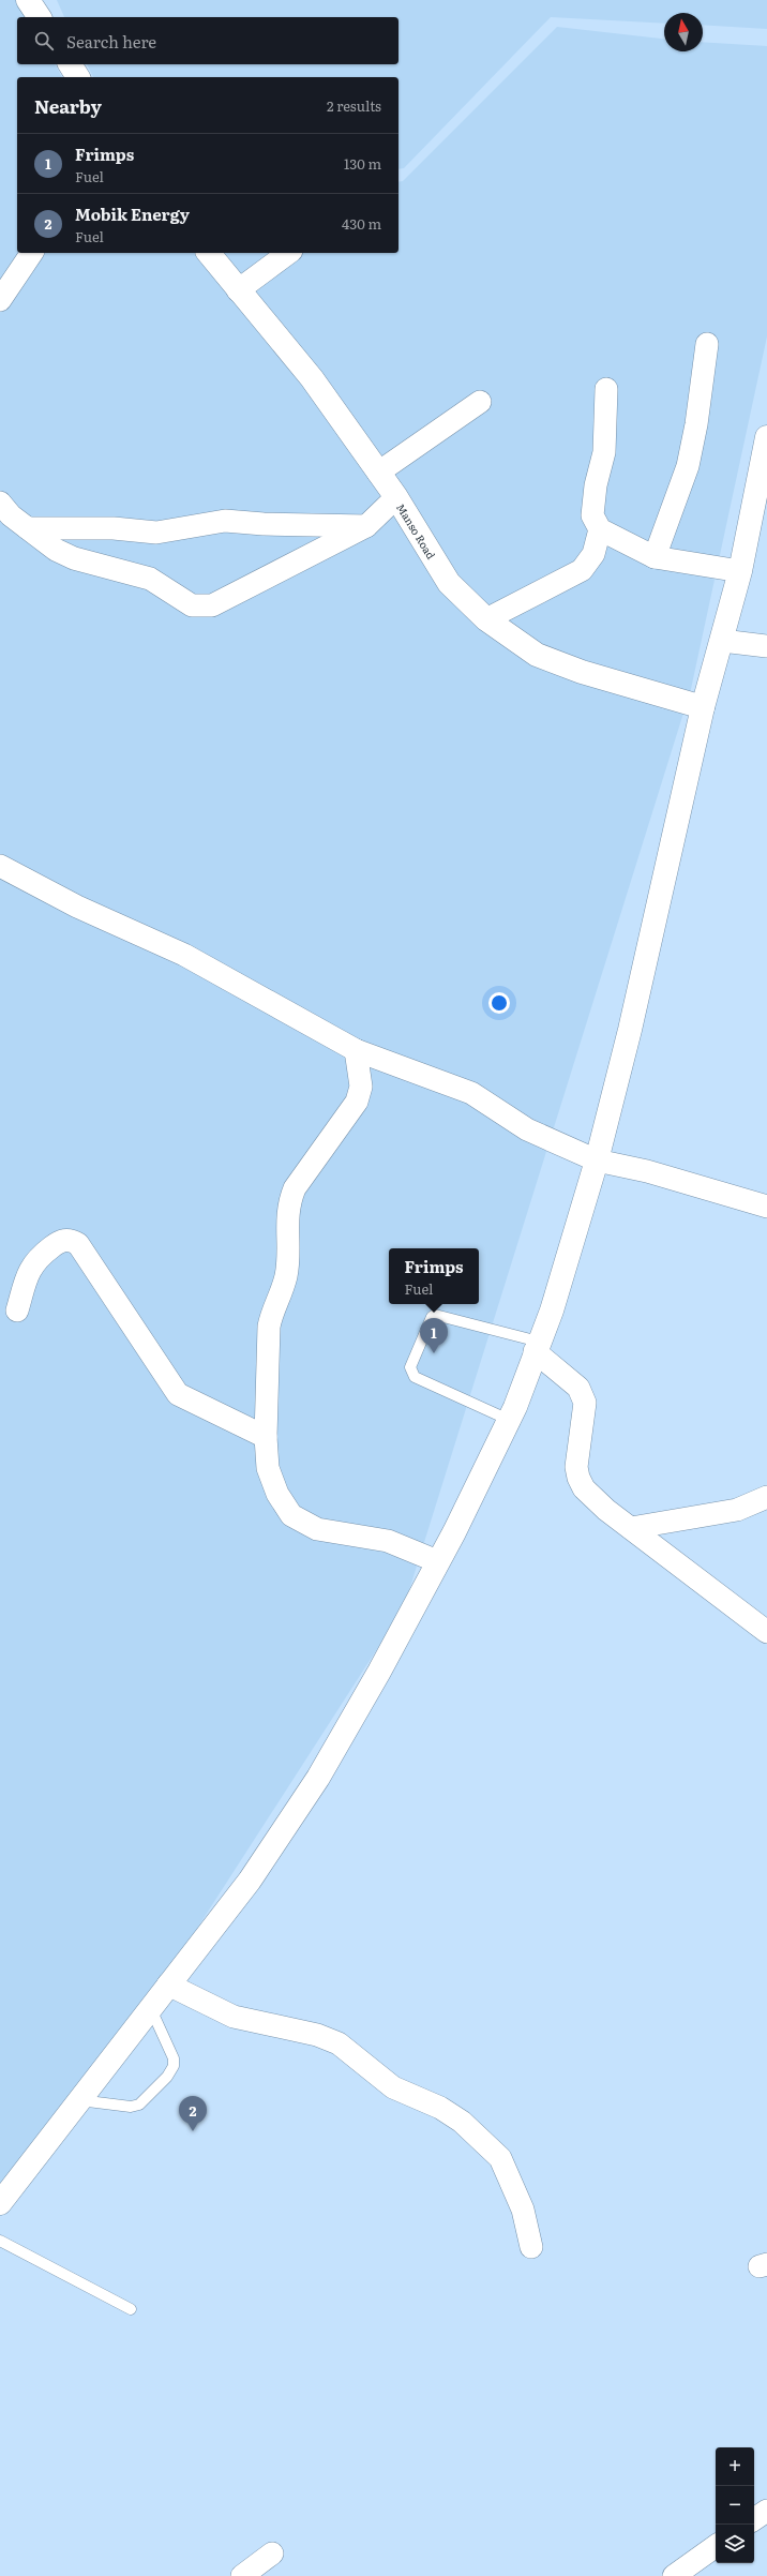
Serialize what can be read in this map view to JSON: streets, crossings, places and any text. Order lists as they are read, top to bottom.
{
  "streets": {
    "main road": ["Manso Road"]
  },
  "north": "top",
  "page": {
    "search": "Search here",
    "heading": ["Nearby", "2 results"],
    "list": [
      {
        "mark": "1",
        "name": "Frimps",
        "note": "Fuel",
        "value": "130 m"
      },
      {
        "mark": "2",
        "name": "Mobik Energy",
        "note": "Fuel",
        "value": "430 m"
      }
    ],
    "popup": ["Frimps", "Fuel"],
    "pins": ["1", "2"],
    "map_buttons": ["+", "−"]
  }
}
